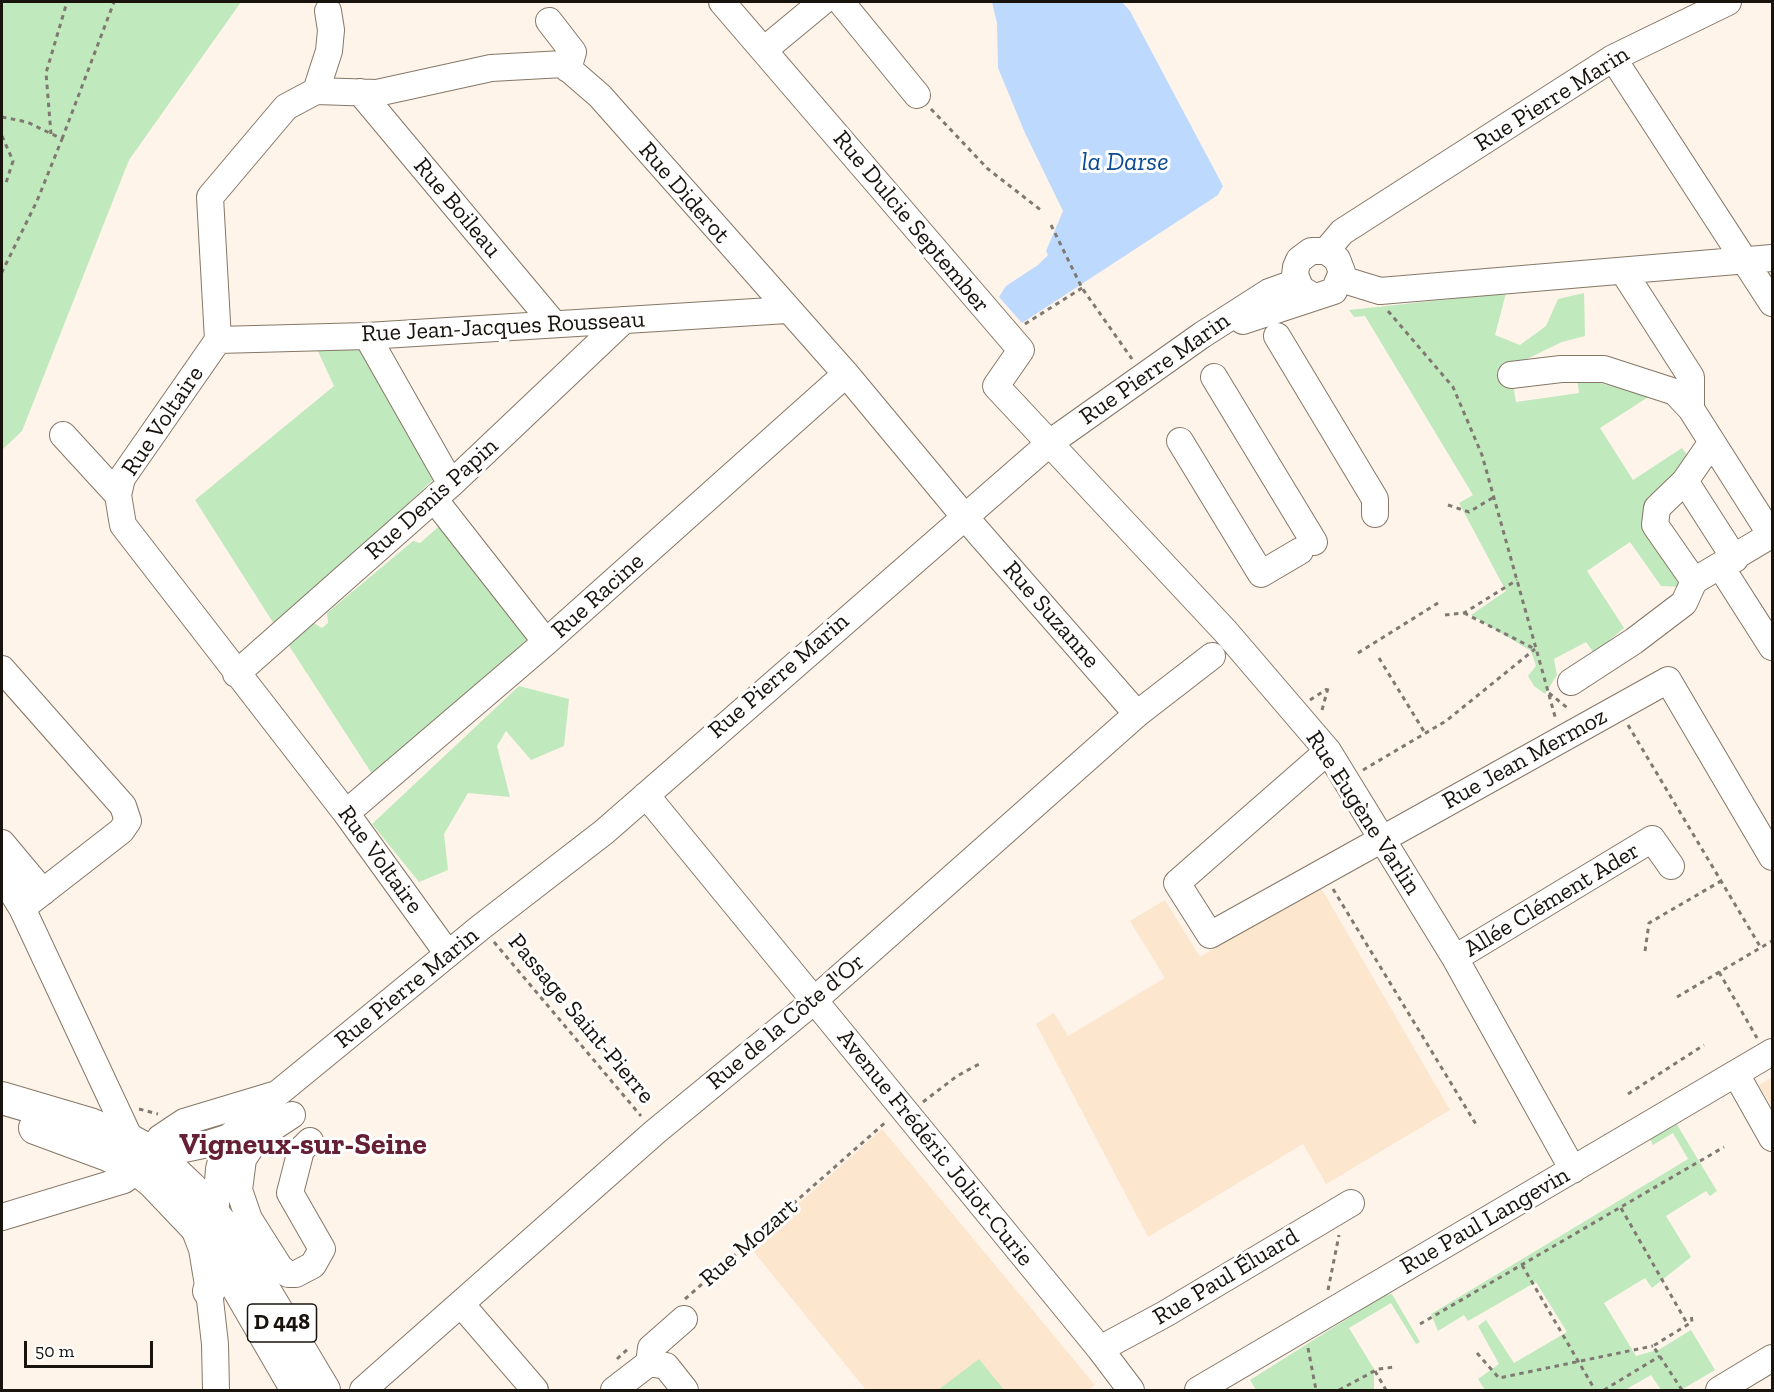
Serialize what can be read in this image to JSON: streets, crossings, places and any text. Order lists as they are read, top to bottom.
{
  "streets": {
    "main road": ["D 448"],
    "street": [
      "Rue Pierre Marin",
      "Rue Diderot",
      "Rue Boileau",
      "Rue Dulcie September",
      "Rue Jean-Jacques Rousseau",
      "Rue Voltaire",
      "Rue Denis Papin",
      "Rue Racine",
      "Rue Suzanne",
      "Rue Jean Mermoz",
      "Rue Eugène Varlin",
      "Allée Clément Ader",
      "Rue de la Côte d'Or",
      "Avenue Frédéric Joliot-Curie",
      "Rue Paul Langevin",
      "Rue Paul Éluard"
    ],
    "path": ["Passage Saint-Pierre", "Rue Mozart"]
  },
  "crossings": [
    ["Rue Pierre Marin", "Rue Diderot"],
    ["Rue Pierre Marin", "Rue Dulcie September"],
    ["Rue Pierre Marin", "Rue Voltaire"],
    ["Rue Pierre Marin", "Rue Suzanne"],
    ["Rue Pierre Marin", "Rue Eugène Varlin"],
    ["Rue Pierre Marin", "Passage Saint-Pierre"],
    ["Rue Pierre Marin", "Avenue Frédéric Joliot-Curie"],
    ["Rue Pierre Marin", "D 448"],
    ["Rue Diderot", "Rue Jean-Jacques Rousseau"],
    ["Rue Diderot", "Rue Racine"],
    ["Rue Diderot", "Rue Suzanne"],
    ["Rue Boileau", "Rue Jean-Jacques Rousseau"],
    ["Rue Dulcie September", "Rue Eugène Varlin"],
    ["Rue Jean-Jacques Rousseau", "Rue Voltaire"],
    ["Rue Jean-Jacques Rousseau", "Rue Denis Papin"],
    ["Rue Voltaire", "Rue Denis Papin"],
    ["Rue Voltaire", "Rue Racine"],
    ["Rue Suzanne", "Rue de la Côte d'Or"],
    ["Rue Jean Mermoz", "Rue Eugène Varlin"],
    ["Rue Eugène Varlin", "Allée Clément Ader"],
    ["Rue Eugène Varlin", "Rue Paul Langevin"],
    ["Passage Saint-Pierre", "Rue de la Côte d'Or"],
    ["Rue de la Côte d'Or", "Avenue Frédéric Joliot-Curie"],
    ["Avenue Frédéric Joliot-Curie", "Rue Mozart"],
    ["Avenue Frédéric Joliot-Curie", "Rue Paul Éluard"]
  ],
  "districts": ["Vigneux-sur-Seine"],
  "water": ["la Darse"],
  "scale_bar": "50 m"
}
